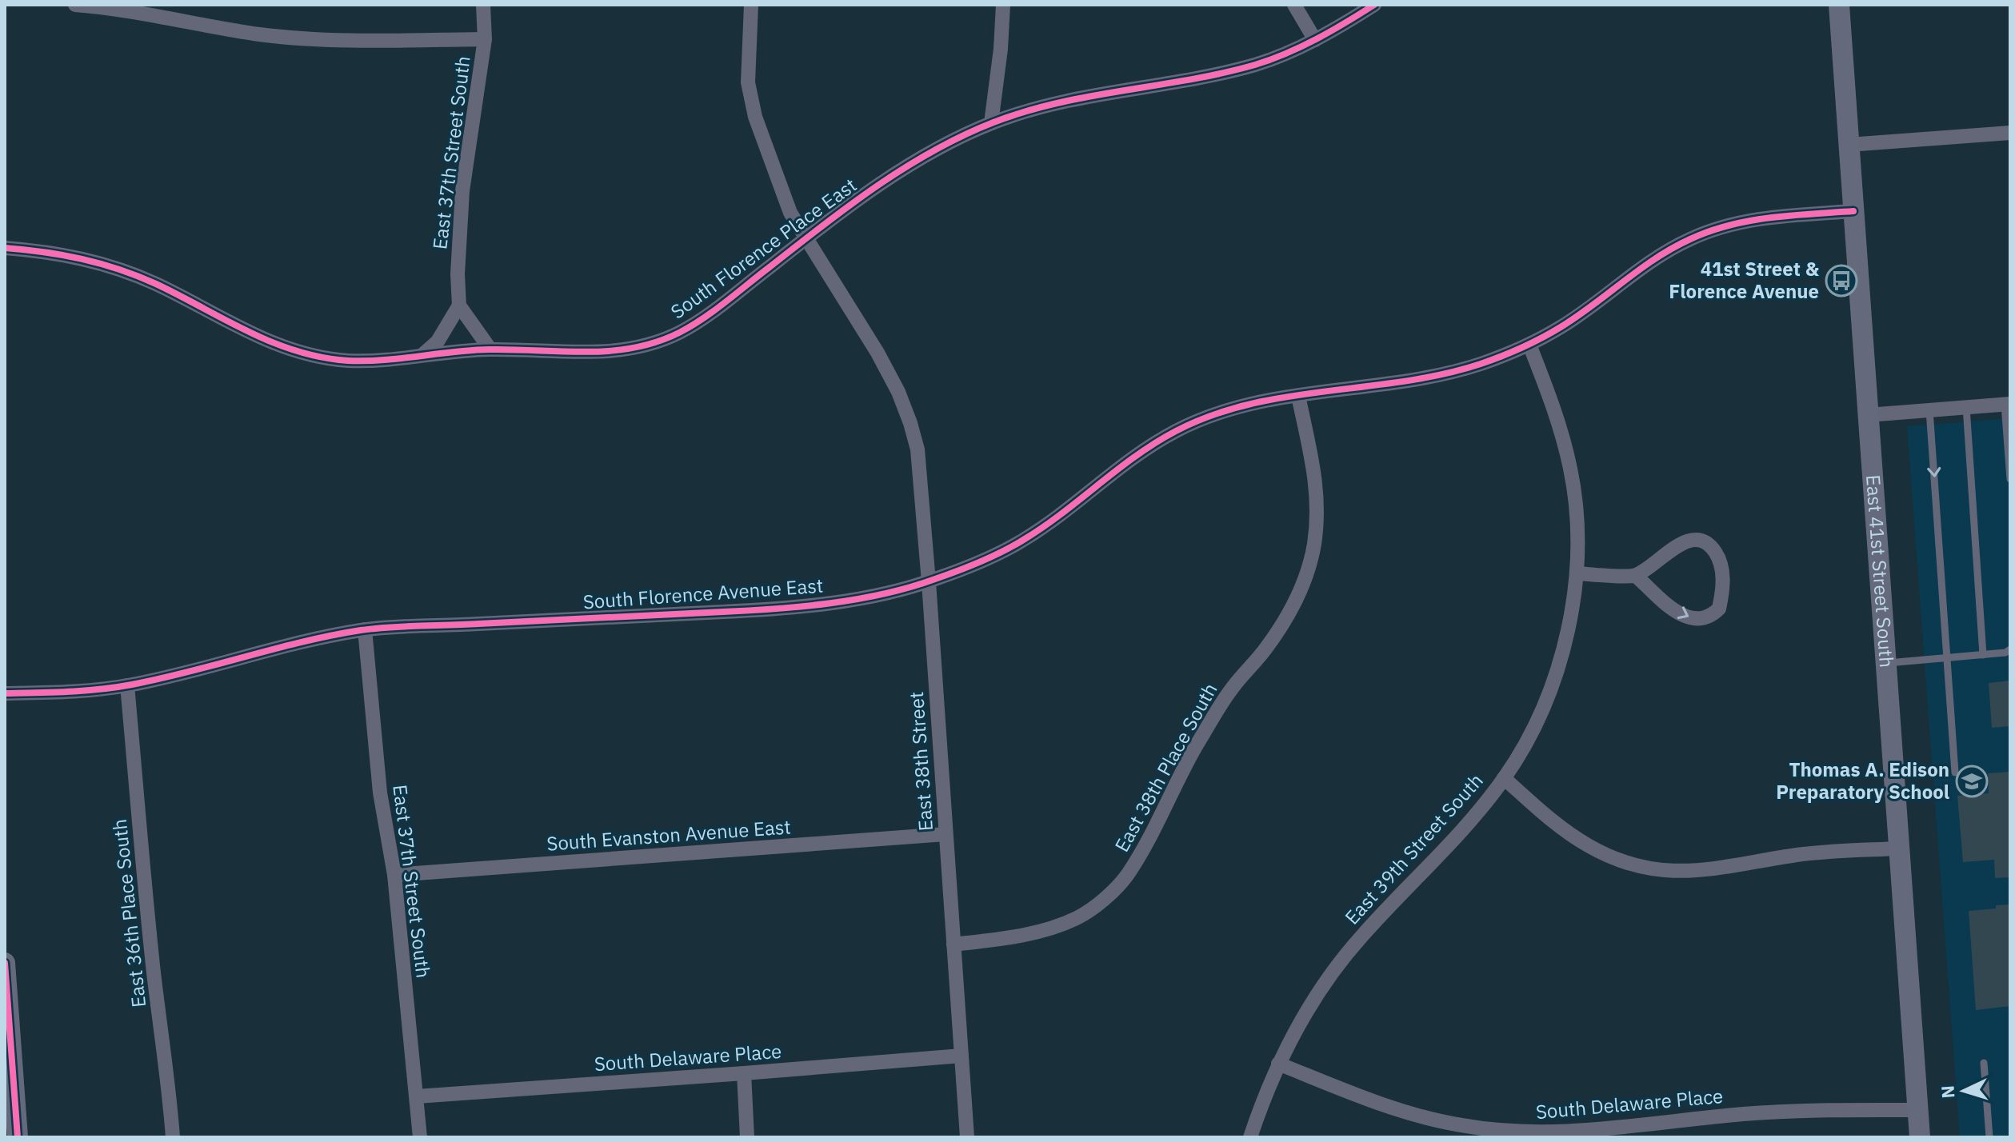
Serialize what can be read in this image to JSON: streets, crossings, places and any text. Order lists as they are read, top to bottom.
{
  "streets": {
    "main road": ["East 41st Street South"],
    "street": [
      "East 37th Street South",
      "South Florence Place East",
      "South Florence Avenue East",
      "East 38th Street",
      "East 38th Place South",
      "South Evanston Avenue East",
      "East 39th Street South",
      "East 36th Place South",
      "South Delaware Place"
    ]
  },
  "crossings": [
    ["East 37th Street South", "South Florence Avenue East"],
    ["East 37th Street South", "South Evanston Avenue East"],
    ["East 37th Street South", "South Delaware Place"],
    ["South Florence Place East", "East 38th Street"],
    ["East 41st Street South", "South Florence Avenue East"],
    ["East 41st Street South", "South Delaware Place"],
    ["South Florence Avenue East", "East 38th Street"],
    ["South Florence Avenue East", "East 38th Place South"],
    ["South Florence Avenue East", "East 39th Street South"],
    ["South Florence Avenue East", "East 36th Place South"],
    ["East 38th Street", "East 38th Place South"],
    ["East 38th Street", "South Evanston Avenue East"],
    ["East 38th Street", "South Delaware Place"],
    ["East 39th Street South", "South Delaware Place"]
  ],
  "places": {
    "bus stop": ["41st Street & Florence Avenue"],
    "school or university": ["Thomas A. Edison Preparatory School"]
  },
  "north": "left"
}
